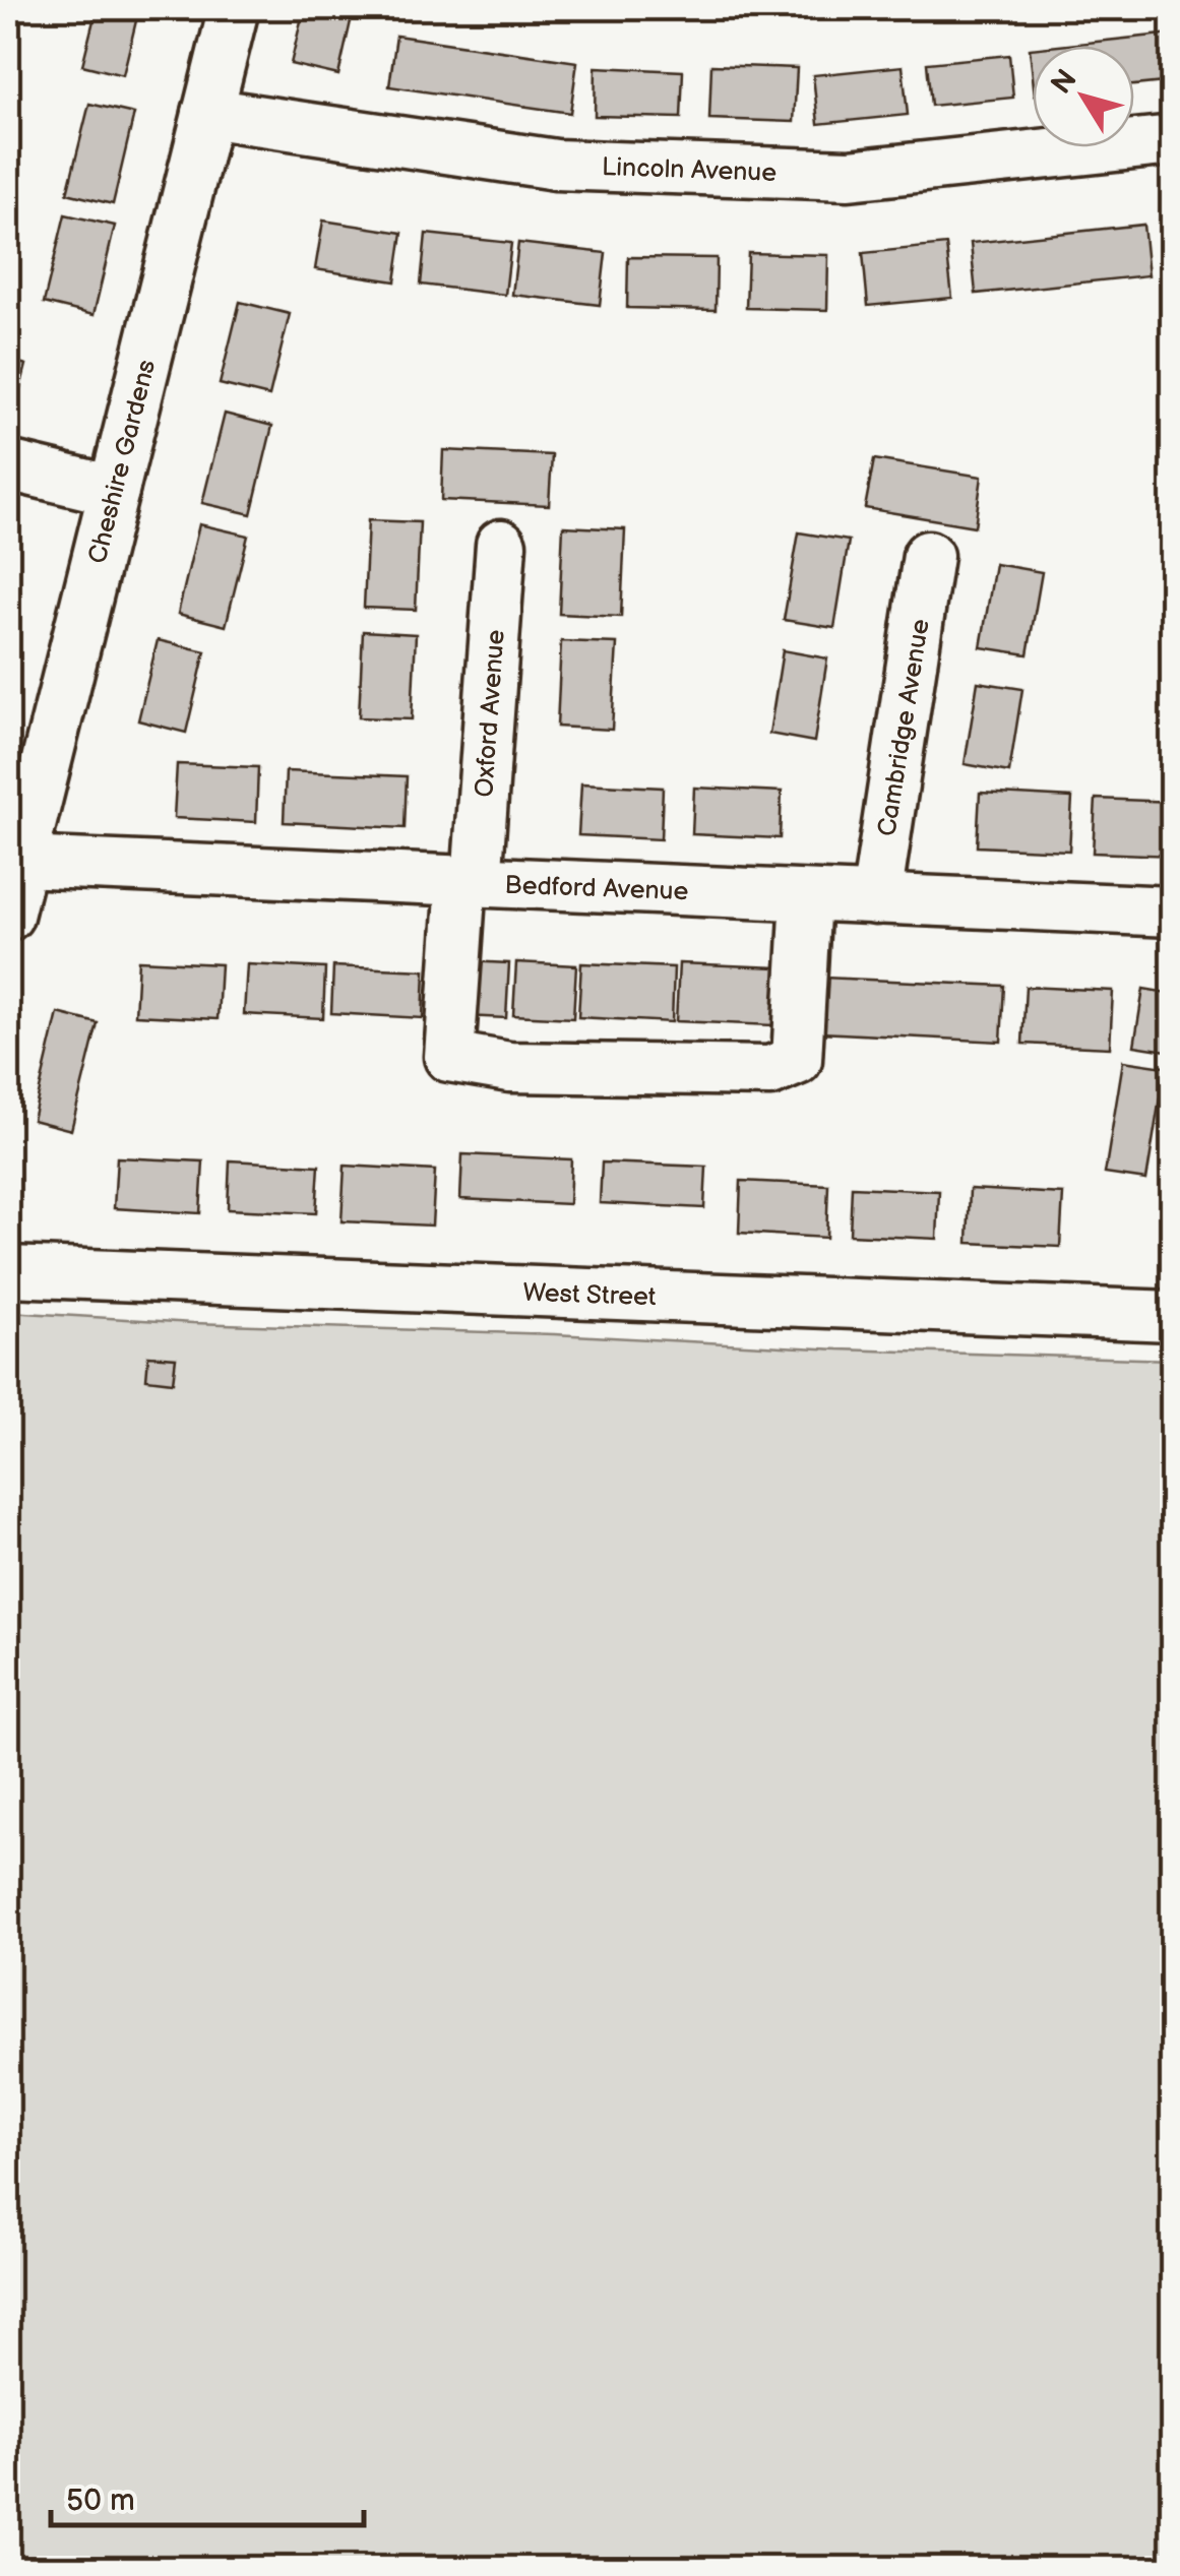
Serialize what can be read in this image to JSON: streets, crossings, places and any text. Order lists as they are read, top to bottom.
{
  "streets": {
    "street": [
      "Lincoln Avenue",
      "Cheshire Gardens",
      "Oxford Avenue",
      "Cambridge Avenue",
      "Bedford Avenue",
      "West Street"
    ]
  },
  "crossings": [
    ["Lincoln Avenue", "Cheshire Gardens"],
    ["Cheshire Gardens", "Bedford Avenue"],
    ["Oxford Avenue", "Bedford Avenue"],
    ["Cambridge Avenue", "Bedford Avenue"]
  ],
  "scale_bar": "50 m",
  "north": "top left"
}
